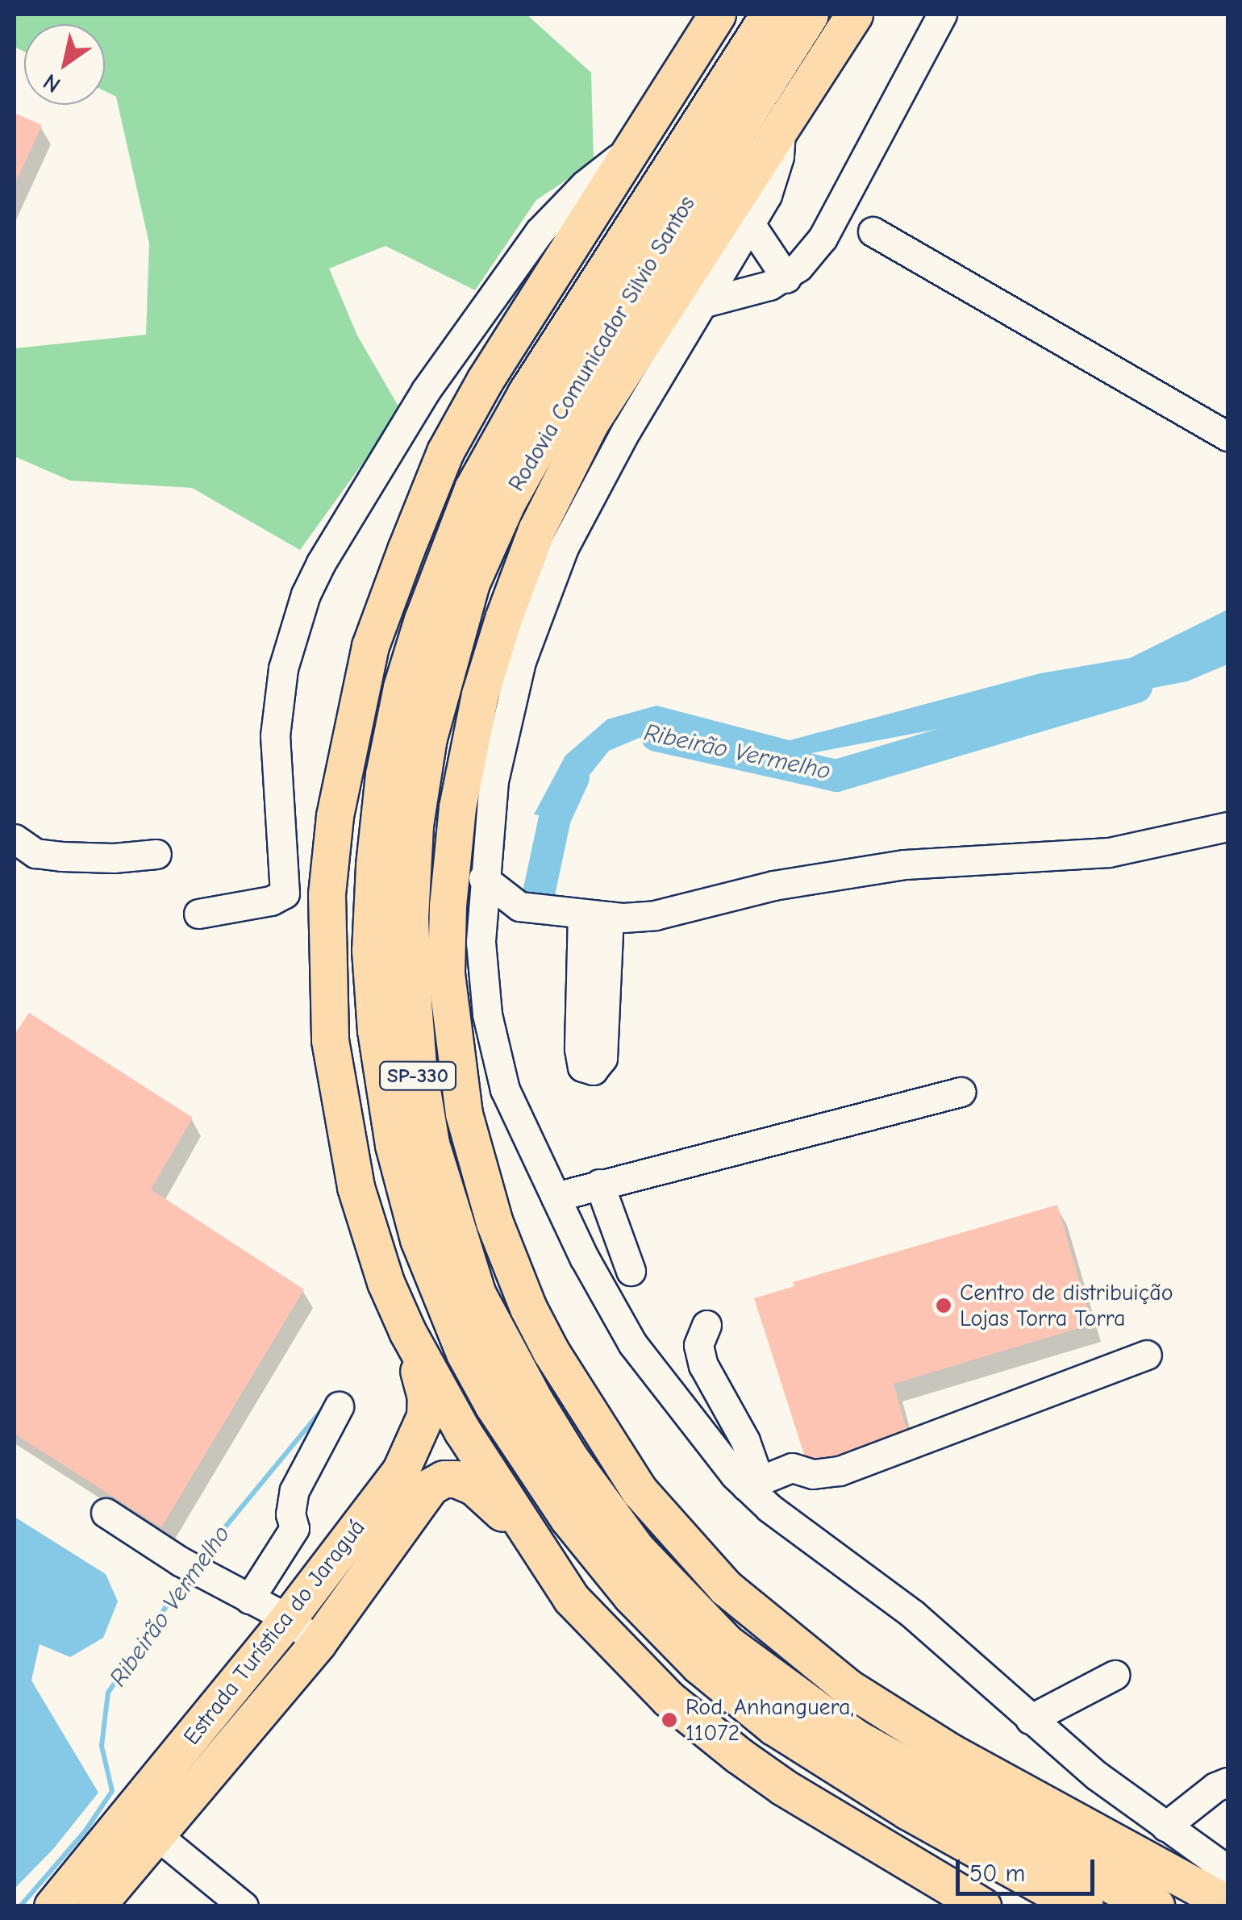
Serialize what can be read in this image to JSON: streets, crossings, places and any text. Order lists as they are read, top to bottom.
{
  "streets": {
    "highway": ["Rodovia Comunicador Silvio Santos", "SP-330"],
    "main road": ["Estrada Turística do Jaraguá"]
  },
  "water": ["Ribeirão Vermelho"],
  "places": ["Centro de distribuição Lojas Torra Torra", "Rod. Anhanguera, 11072"],
  "scale_bar": "50 m",
  "north": "bottom left"
}
